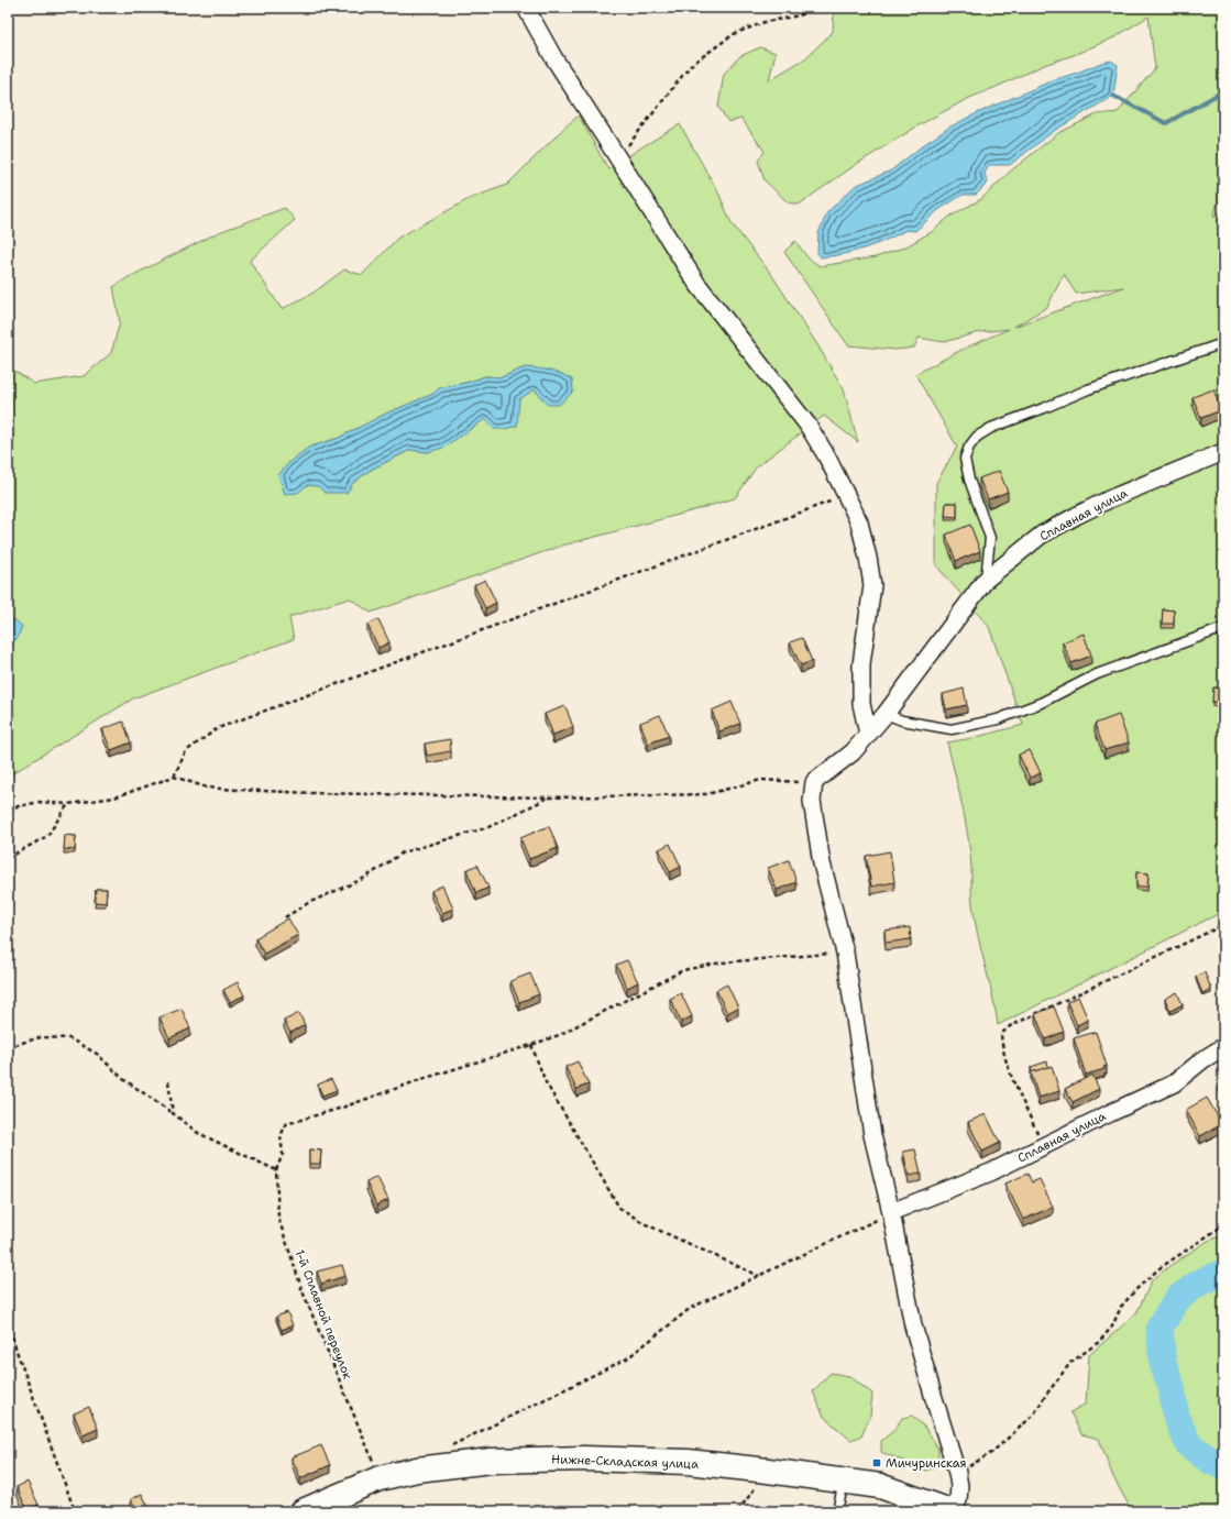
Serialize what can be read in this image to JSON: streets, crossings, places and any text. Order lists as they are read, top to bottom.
{
  "streets": {
    "street": ["Сплавная улица", "Нижне-Складская улица"],
    "path": ["1-й Сплавной переулок"]
  },
  "crossings": [
    ["1-й Сплавной переулок", "Нижне-Складская улица"]
  ],
  "places": {
    "transit": ["Мичуринская"]
  }
}
